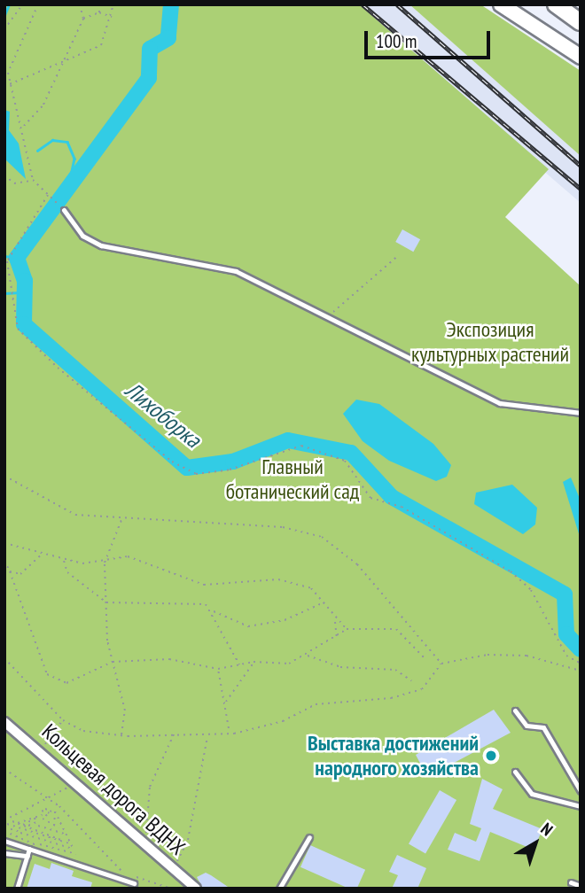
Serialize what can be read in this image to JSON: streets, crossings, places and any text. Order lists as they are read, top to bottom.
{
  "streets": {
    "street": ["Кольцевая дорога ВДНХ"]
  },
  "water": ["Лихоборка"],
  "parks": ["Экспозиция культурных растений", "Главный ботанический сад"],
  "places": ["Выставка достижений народного хозяйства"],
  "scale_bar": "100 m",
  "north": "top right"
}
